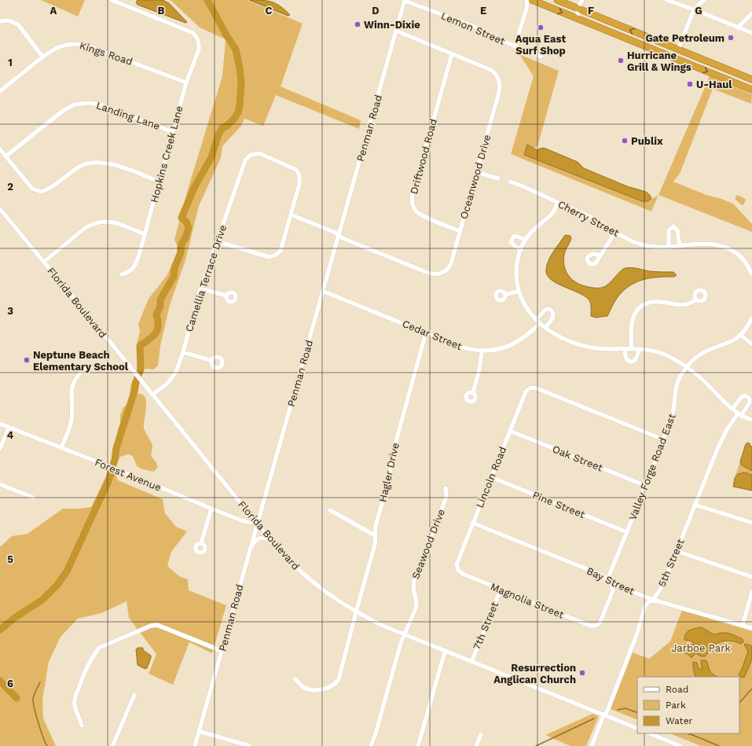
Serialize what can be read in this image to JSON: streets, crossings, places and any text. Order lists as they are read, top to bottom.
{
  "streets": {
    "street": [
      "Lemon Street",
      "Kings Road",
      "Landing Lane",
      "Penman Road",
      "Hopkins Creek Lane",
      "Driftwood Road",
      "Oceanwood Drive",
      "Cherry Street",
      "Camellia Terrace Drive",
      "Florida Boulevard",
      "Cedar Street",
      "Oak Street",
      "Valley Forge Road East",
      "Hagler Drive",
      "Forest Avenue",
      "Lincoln Road",
      "Pine Street",
      "Seawood Drive",
      "5th Street",
      "Bay Street",
      "Magnolia Street",
      "7th Street"
    ]
  },
  "crossings": [
    ["Lemon Street", "Penman Road"],
    ["Kings Road", "Hopkins Creek Lane"],
    ["Landing Lane", "Hopkins Creek Lane"],
    ["Penman Road", "Oceanwood Drive"],
    ["Penman Road", "Florida Boulevard"],
    ["Penman Road", "Cedar Street"],
    ["Penman Road", "Forest Avenue"],
    ["Driftwood Road", "Oceanwood Drive"],
    ["Camellia Terrace Drive", "Florida Boulevard"],
    ["Florida Boulevard", "Hagler Drive"],
    ["Florida Boulevard", "Forest Avenue"],
    ["Florida Boulevard", "Seawood Drive"],
    ["Florida Boulevard", "5th Street"],
    ["Florida Boulevard", "7th Street"],
    ["Cedar Street", "Hagler Drive"],
    ["Oak Street", "Valley Forge Road East"],
    ["Oak Street", "Lincoln Road"],
    ["Valley Forge Road East", "Lincoln Road"],
    ["Valley Forge Road East", "Pine Street"],
    ["Valley Forge Road East", "Bay Street"],
    ["Valley Forge Road East", "Magnolia Street"],
    ["Lincoln Road", "Pine Street"],
    ["Lincoln Road", "Bay Street"],
    ["Lincoln Road", "Magnolia Street"],
    ["5th Street", "Bay Street"],
    ["Magnolia Street", "7th Street"]
  ],
  "parks": ["Jarboe Park"],
  "places": [
    "Winn-Dixie",
    "Aqua East Surf Shop",
    "Gate Petroleum",
    "Hurricane Grill & Wings",
    "U-Haul",
    "Publix",
    "Neptune Beach Elementary School",
    "Resurrection Anglican Church"
  ],
  "legend": ["Road", "Park", "Water"],
  "grid": {
    "columns": [
      "A",
      "B",
      "C",
      "D",
      "E",
      "F",
      "G"
    ],
    "rows": [
      "1",
      "2",
      "3",
      "4",
      "5",
      "6"
    ]
  }
}
